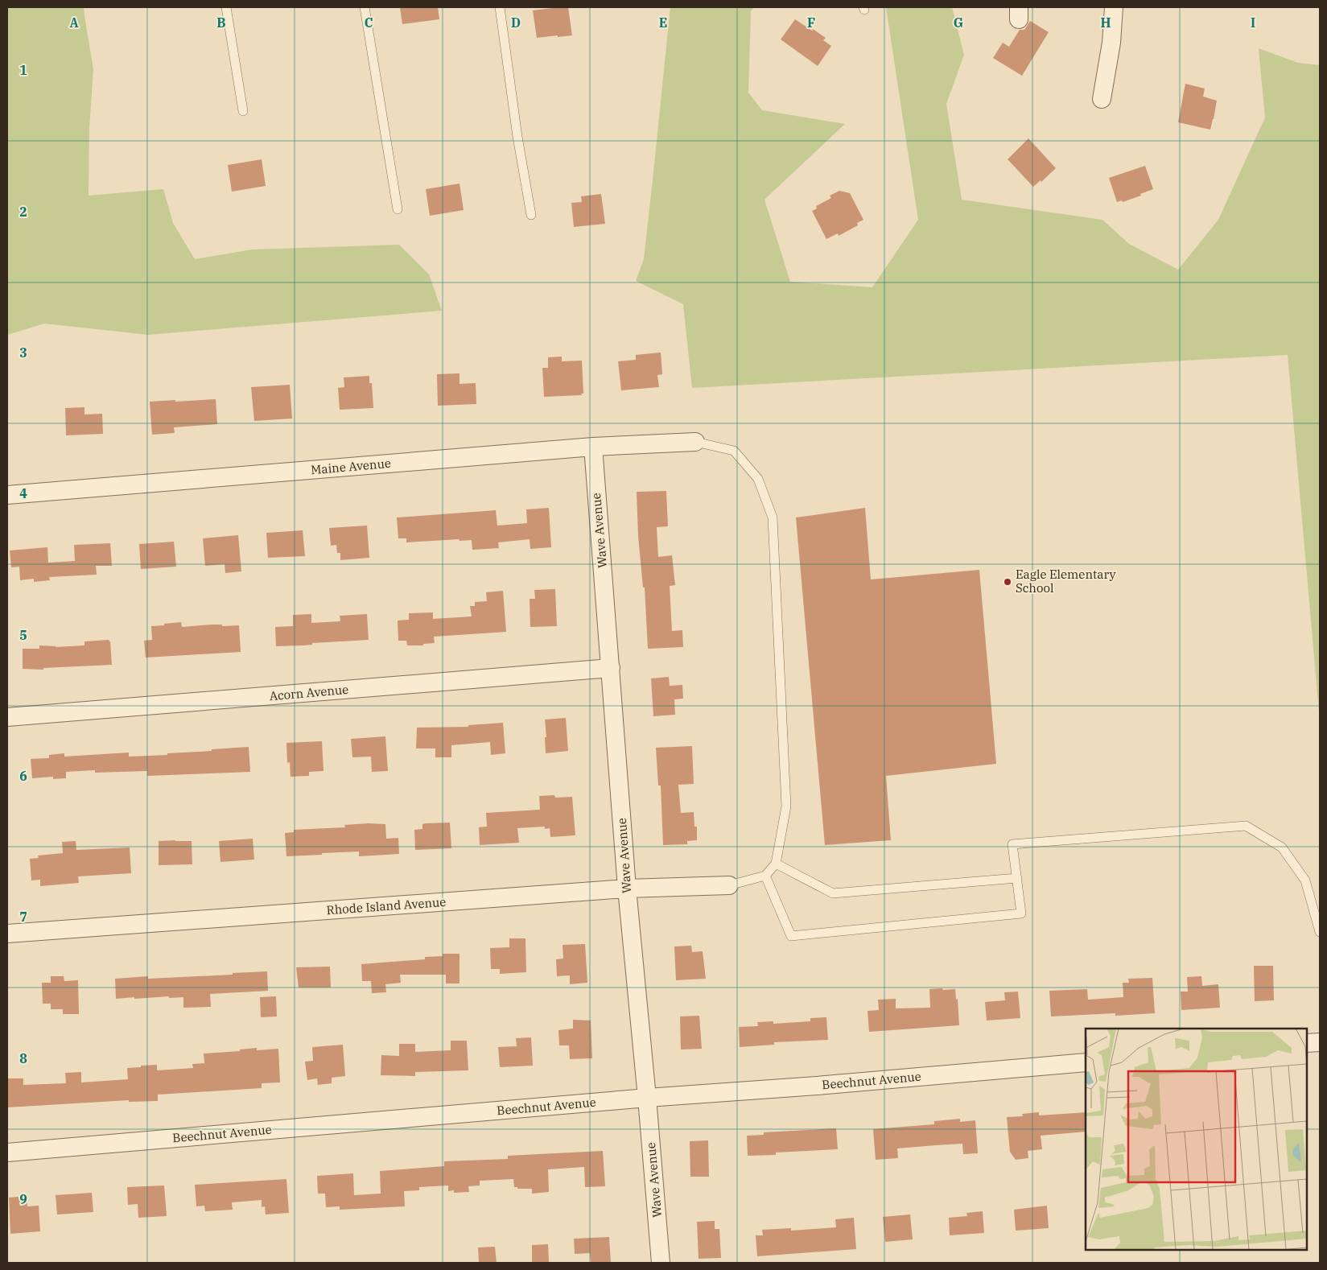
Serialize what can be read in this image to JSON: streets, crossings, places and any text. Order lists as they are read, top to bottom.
{
  "streets": {
    "street": [
      "Maine Avenue",
      "Wave Avenue",
      "Acorn Avenue",
      "Rhode Island Avenue",
      "Beechnut Avenue"
    ]
  },
  "crossings": [
    ["Maine Avenue", "Wave Avenue"],
    ["Wave Avenue", "Acorn Avenue"],
    ["Wave Avenue", "Rhode Island Avenue"],
    ["Wave Avenue", "Beechnut Avenue"]
  ],
  "places": ["Eagle Elementary School"],
  "grid": {
    "columns": [
      "A",
      "B",
      "C",
      "D",
      "E",
      "F",
      "G",
      "H",
      "I"
    ],
    "rows": [
      "1",
      "2",
      "3",
      "4",
      "5",
      "6",
      "7",
      "8",
      "9"
    ]
  }
}
